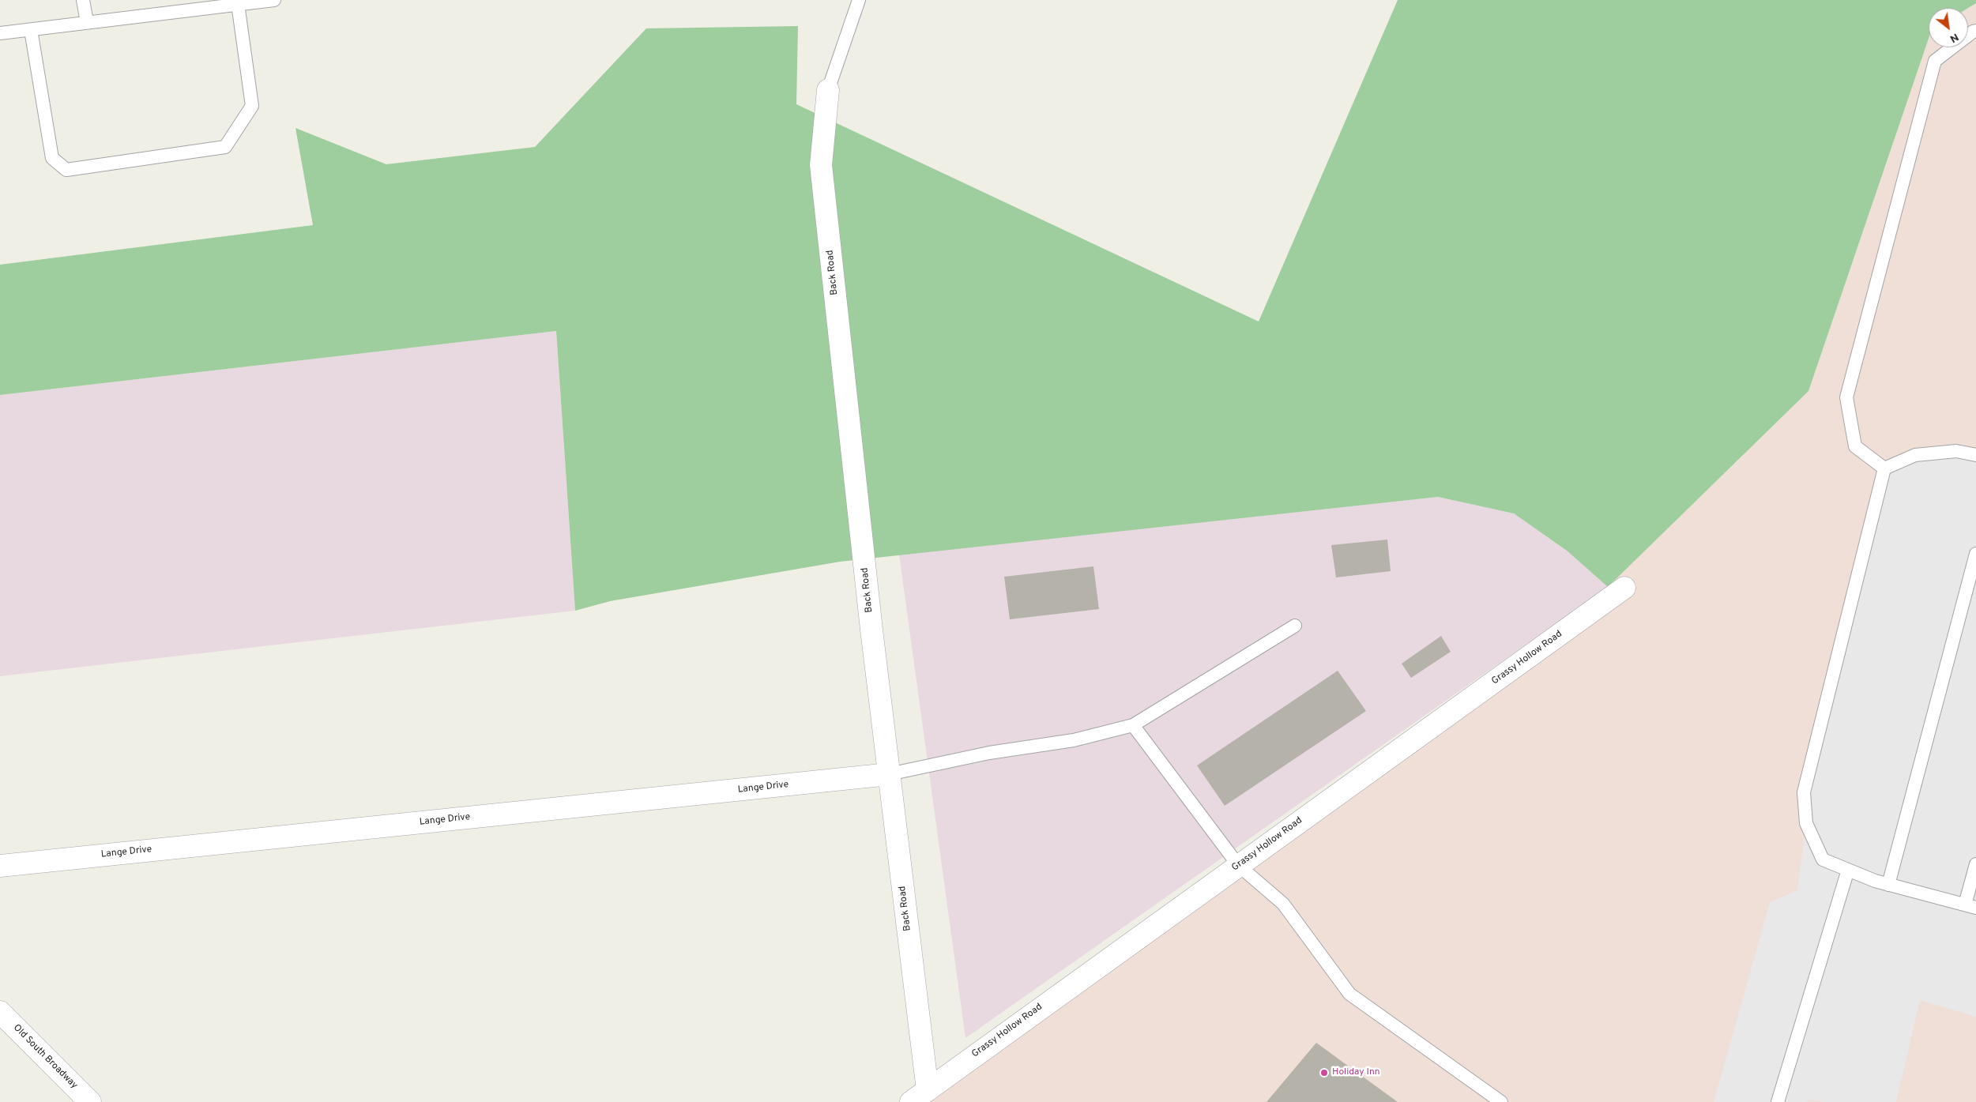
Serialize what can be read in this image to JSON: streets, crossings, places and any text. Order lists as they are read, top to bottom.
{
  "streets": {
    "street": [
      "Back Road",
      "Grassy Hollow Road",
      "Lange Drive",
      "Old South Broadway"
    ]
  },
  "crossings": [
    ["Back Road", "Grassy Hollow Road"],
    ["Back Road", "Lange Drive"]
  ],
  "places": ["Holiday Inn"],
  "north": "bottom right"
}
